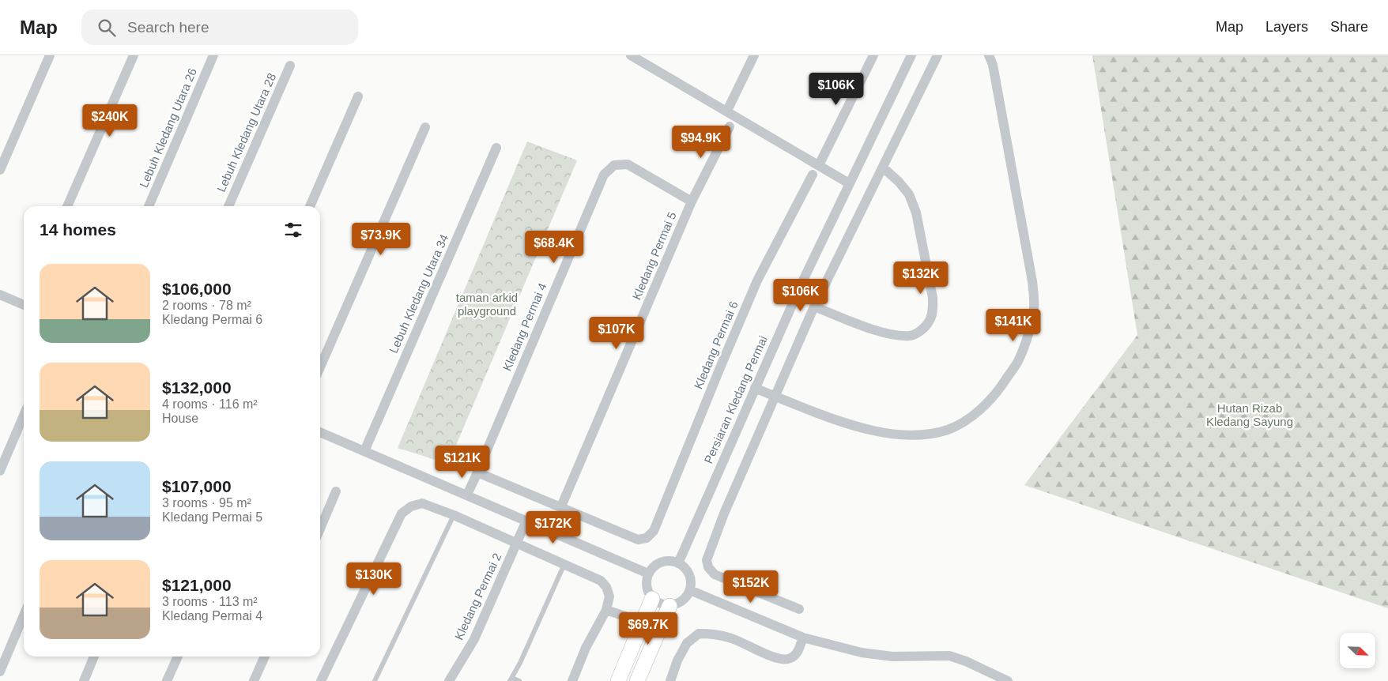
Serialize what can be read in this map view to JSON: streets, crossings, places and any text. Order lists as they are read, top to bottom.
{
  "streets": {
    "street": [
      "Lebuh Kledang Utara 26",
      "Lebuh Kledang Utara 28",
      "Kledang Permai 5",
      "Lebuh Kledang Utara 34",
      "Kledang Permai 4",
      "Kledang Permai 6",
      "Persiaran Kledang Permai",
      "Kledang Permai 2"
    ]
  },
  "crossings": [
    ["Kledang Permai 5", "Kledang Permai 4"],
    ["Kledang Permai 5", "Kledang Permai 6"]
  ],
  "parks": ["taman arkid playground", "Hutan Rizab Kledang Sayung"],
  "north": "bottom right",
  "page": {
    "header": "Map",
    "search": "Search here",
    "nav": ["Map", "Layers", "Share"],
    "price": [
      "$106K",
      "$240K",
      "$94.9K",
      "$73.9K",
      "$68.4K",
      "$132K",
      "$106K",
      "$141K",
      "$107K",
      "$121K",
      "$172K",
      "$130K",
      "$152K",
      "$69.7K"
    ],
    "heading": "14 homes",
    "list": [
      {
        "name": "$106,000",
        "note": "2 rooms · 78 m² · Kledang Permai 6"
      },
      {
        "name": "$132,000",
        "note": "4 rooms · 116 m² · House"
      },
      {
        "name": "$107,000",
        "note": "3 rooms · 95 m² · Kledang Permai 5"
      },
      {
        "name": "$121,000",
        "note": "3 rooms · 113 m² · Kledang Permai 4"
      }
    ]
  }
}
